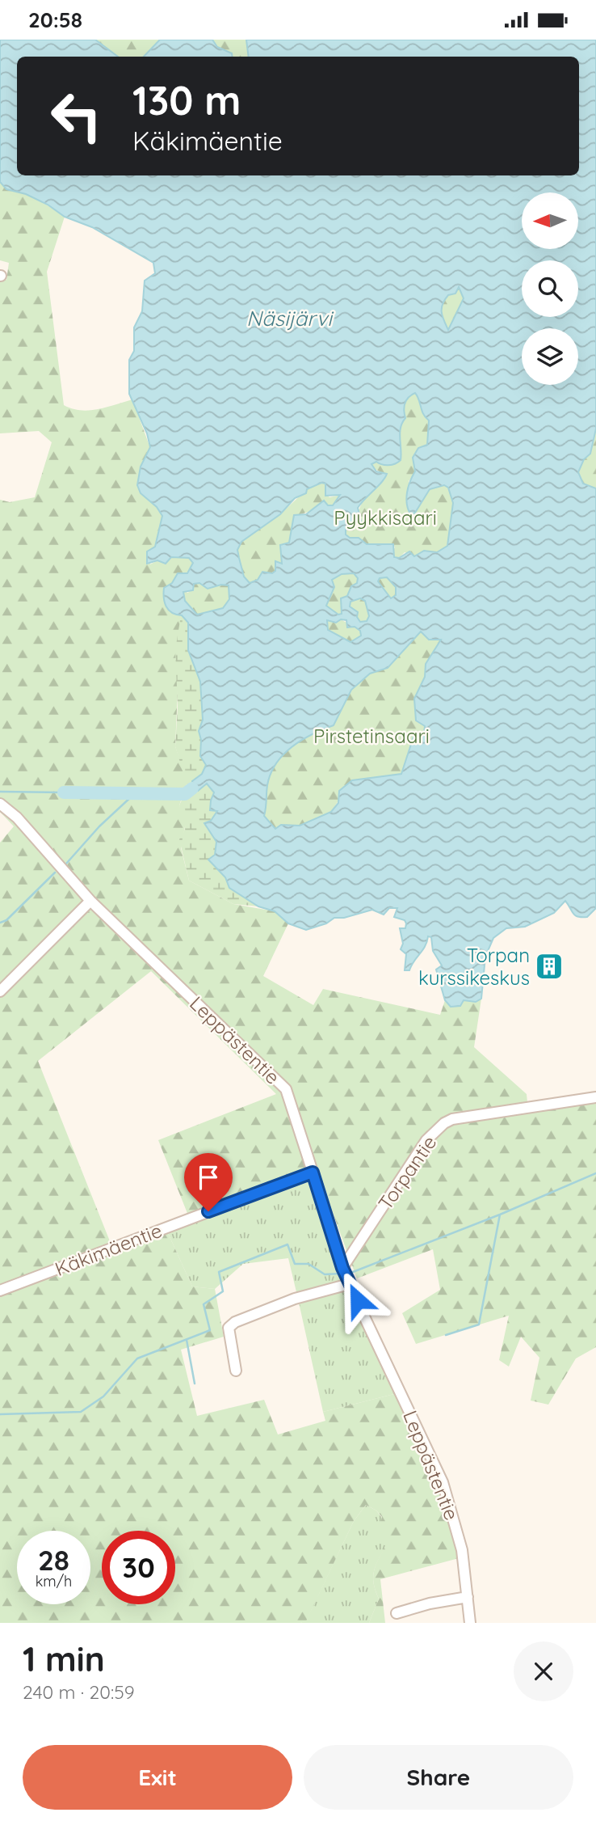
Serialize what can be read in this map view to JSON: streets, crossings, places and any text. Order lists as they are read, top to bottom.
{
  "streets": {
    "street": ["Leppästentie", "Torpantie", "Käkimäentie"]
  },
  "crossings": [
    ["Leppästentie", "Torpantie"],
    ["Leppästentie", "Käkimäentie"]
  ],
  "water": ["Näsijärvi"],
  "parks": ["Pyykkisaari", "Pirstetinsaari"],
  "places": {
    "building": ["Torpan kurssikeskus"]
  },
  "north": "left",
  "page": {
    "status": "20:58",
    "turn": ["130 m", "Käkimäentie"],
    "speed": "28 km/h",
    "limit": "30",
    "heading": ["1 min", "240 m · 20:59"],
    "buttons": ["Exit", "Share"]
  }
}
